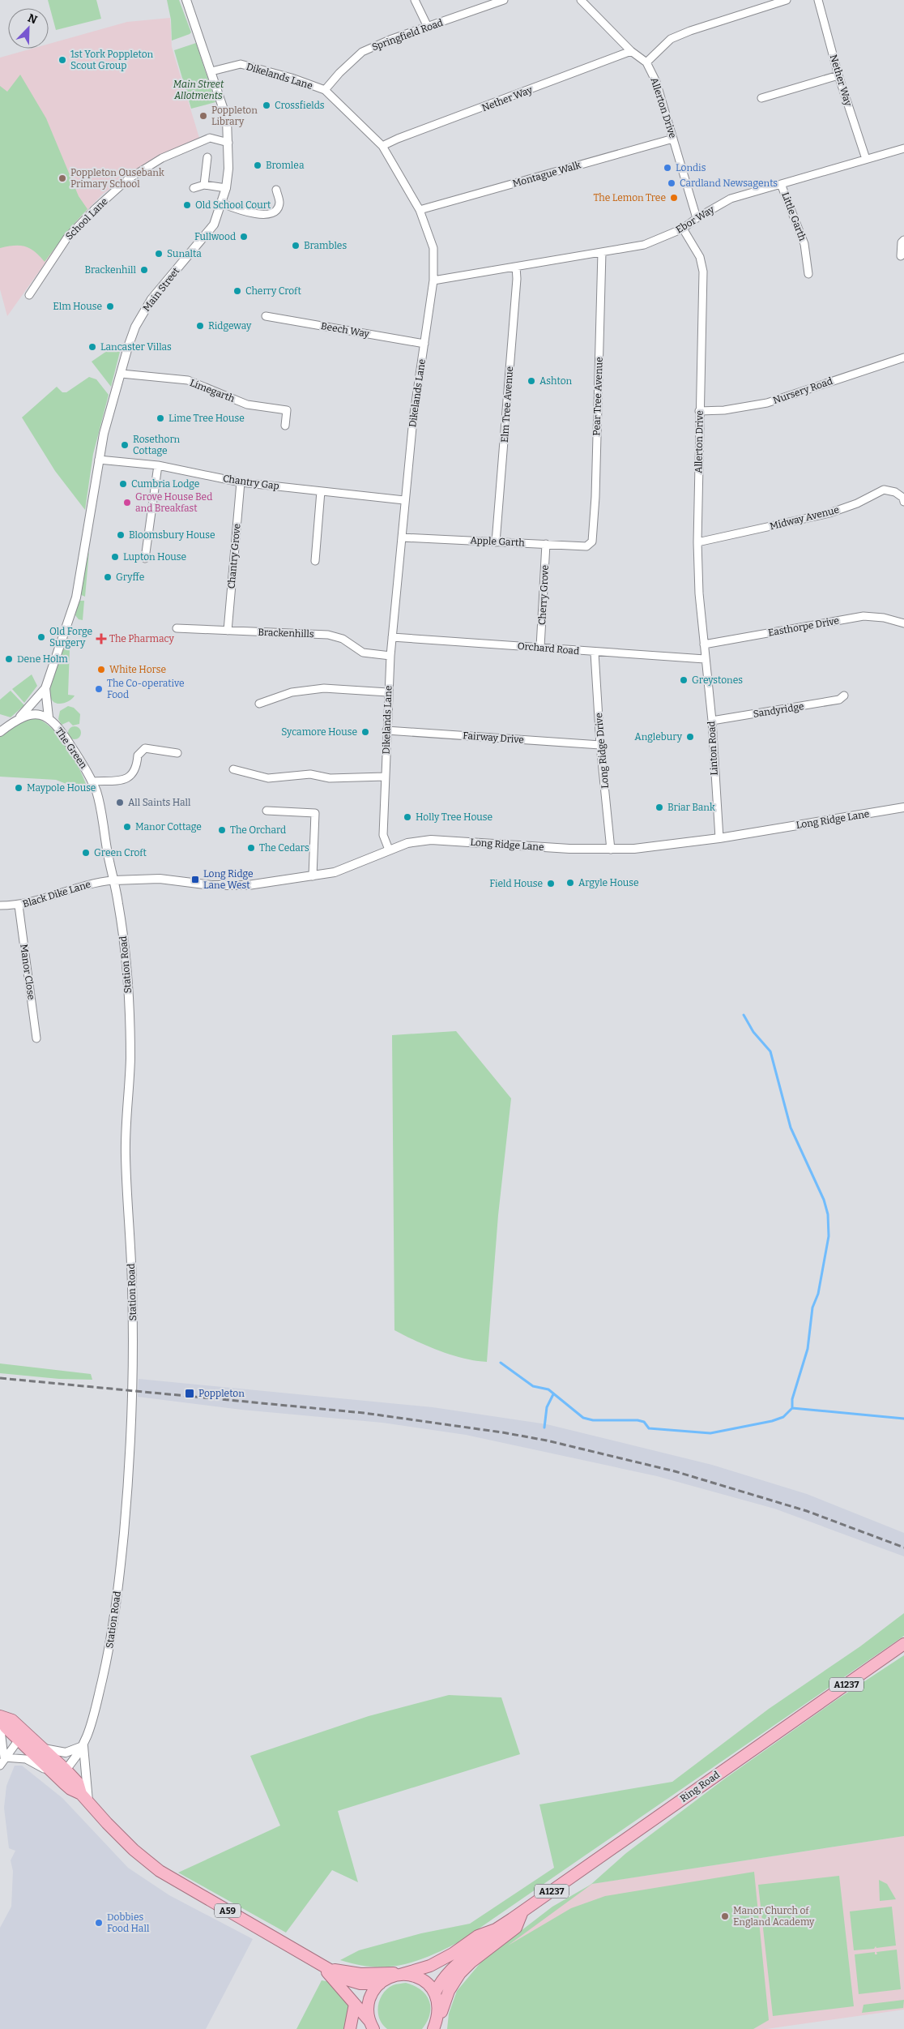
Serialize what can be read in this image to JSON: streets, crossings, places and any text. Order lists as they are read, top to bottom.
{
  "streets": {
    "highway": ["A1237", "Ring Road", "A59"],
    "street": [
      "Springfield Road",
      "Dikelands Lane",
      "Nether Way",
      "Allerton Drive",
      "Montague Walk",
      "Little Garth",
      "School Lane",
      "Ebor Way",
      "Main Street",
      "Beech Way",
      "Limegarth",
      "Nursery Road",
      "Pear Tree Avenue",
      "Elm Tree Avenue",
      "Chantry Gap",
      "Midway Avenue",
      "Apple Garth",
      "Chantry Grove",
      "Cherry Grove",
      "Easthorpe Drive",
      "Brackenhills",
      "Orchard Road",
      "Sandyridge",
      "Fairway Drive",
      "The Green",
      "Linton Road",
      "Long Ridge Drive",
      "Long Ridge Lane",
      "Black Dike Lane",
      "Station Road",
      "Manor Close"
    ]
  },
  "crossings": [
    ["Springfield Road", "Dikelands Lane"],
    ["Dikelands Lane", "Nether Way"],
    ["Dikelands Lane", "Montague Walk"],
    ["Dikelands Lane", "Ebor Way"],
    ["Dikelands Lane", "Main Street"],
    ["Dikelands Lane", "Beech Way"],
    ["Dikelands Lane", "Chantry Gap"],
    ["Dikelands Lane", "Apple Garth"],
    ["Dikelands Lane", "Brackenhills"],
    ["Dikelands Lane", "Orchard Road"],
    ["Dikelands Lane", "Fairway Drive"],
    ["Dikelands Lane", "Long Ridge Lane"],
    ["Nether Way", "Allerton Drive"],
    ["Nether Way", "Ebor Way"],
    ["Allerton Drive", "Montague Walk"],
    ["Allerton Drive", "Ebor Way"],
    ["Allerton Drive", "Nursery Road"],
    ["Allerton Drive", "Midway Avenue"],
    ["Allerton Drive", "Easthorpe Drive"],
    ["Allerton Drive", "Orchard Road"],
    ["Allerton Drive", "Linton Road"],
    ["Little Garth", "Ebor Way"],
    ["School Lane", "Main Street"],
    ["Ebor Way", "Pear Tree Avenue"],
    ["Ebor Way", "Elm Tree Avenue"],
    ["Main Street", "Limegarth"],
    ["Main Street", "Chantry Gap"],
    ["Main Street", "The Green"],
    ["Pear Tree Avenue", "Apple Garth"],
    ["Elm Tree Avenue", "Apple Garth"],
    ["Chantry Gap", "Chantry Grove"],
    ["Apple Garth", "Cherry Grove"],
    ["Chantry Grove", "Brackenhills"],
    ["Cherry Grove", "Orchard Road"],
    ["Orchard Road", "Linton Road"],
    ["Orchard Road", "Long Ridge Drive"],
    ["Sandyridge", "Linton Road"],
    ["Fairway Drive", "Long Ridge Drive"],
    ["The Green", "Station Road"],
    ["Linton Road", "Long Ridge Lane"],
    ["Long Ridge Drive", "Long Ridge Lane"],
    ["Long Ridge Lane", "Black Dike Lane"],
    ["Long Ridge Lane", "Station Road"],
    ["Black Dike Lane", "Station Road"],
    ["Black Dike Lane", "Manor Close"],
    ["Station Road", "A59"]
  ],
  "parks": ["Main Street Allotments"],
  "places": {
    "other": [
      "1st York Poppleton Scout Group",
      "Crossfields",
      "Poppleton Library",
      "Bromlea",
      "Londis",
      "Poppleton Ousebank Primary School",
      "Cardland Newsagents",
      "The Lemon Tree",
      "Old School Court",
      "Fullwood",
      "Brambles",
      "Sunalta",
      "Brackenhill",
      "Cherry Croft",
      "Elm House",
      "Ridgeway",
      "Lancaster Villas",
      "Ashton",
      "Lime Tree House",
      "Rosethorn Cottage",
      "Cumbria Lodge",
      "Grove House Bed and Breakfast",
      "Bloomsbury House",
      "Lupton House",
      "Gryffe",
      "Old Forge Surgery",
      "Dene Holm",
      "White Horse",
      "Greystones",
      "The Co-operative Food",
      "Sycamore House",
      "Anglebury",
      "Maypole House",
      "All Saints Hall",
      "Briar Bank",
      "Holly Tree House",
      "Manor Cottage",
      "The Orchard",
      "The Cedars",
      "Green Croft",
      "Argyle House",
      "Field House",
      "Manor Church of England Academy",
      "Dobbies Food Hall"
    ],
    "health": ["The Pharmacy"],
    "transit": ["Long Ridge Lane West", "Poppleton"]
  },
  "north": "top right"
}
